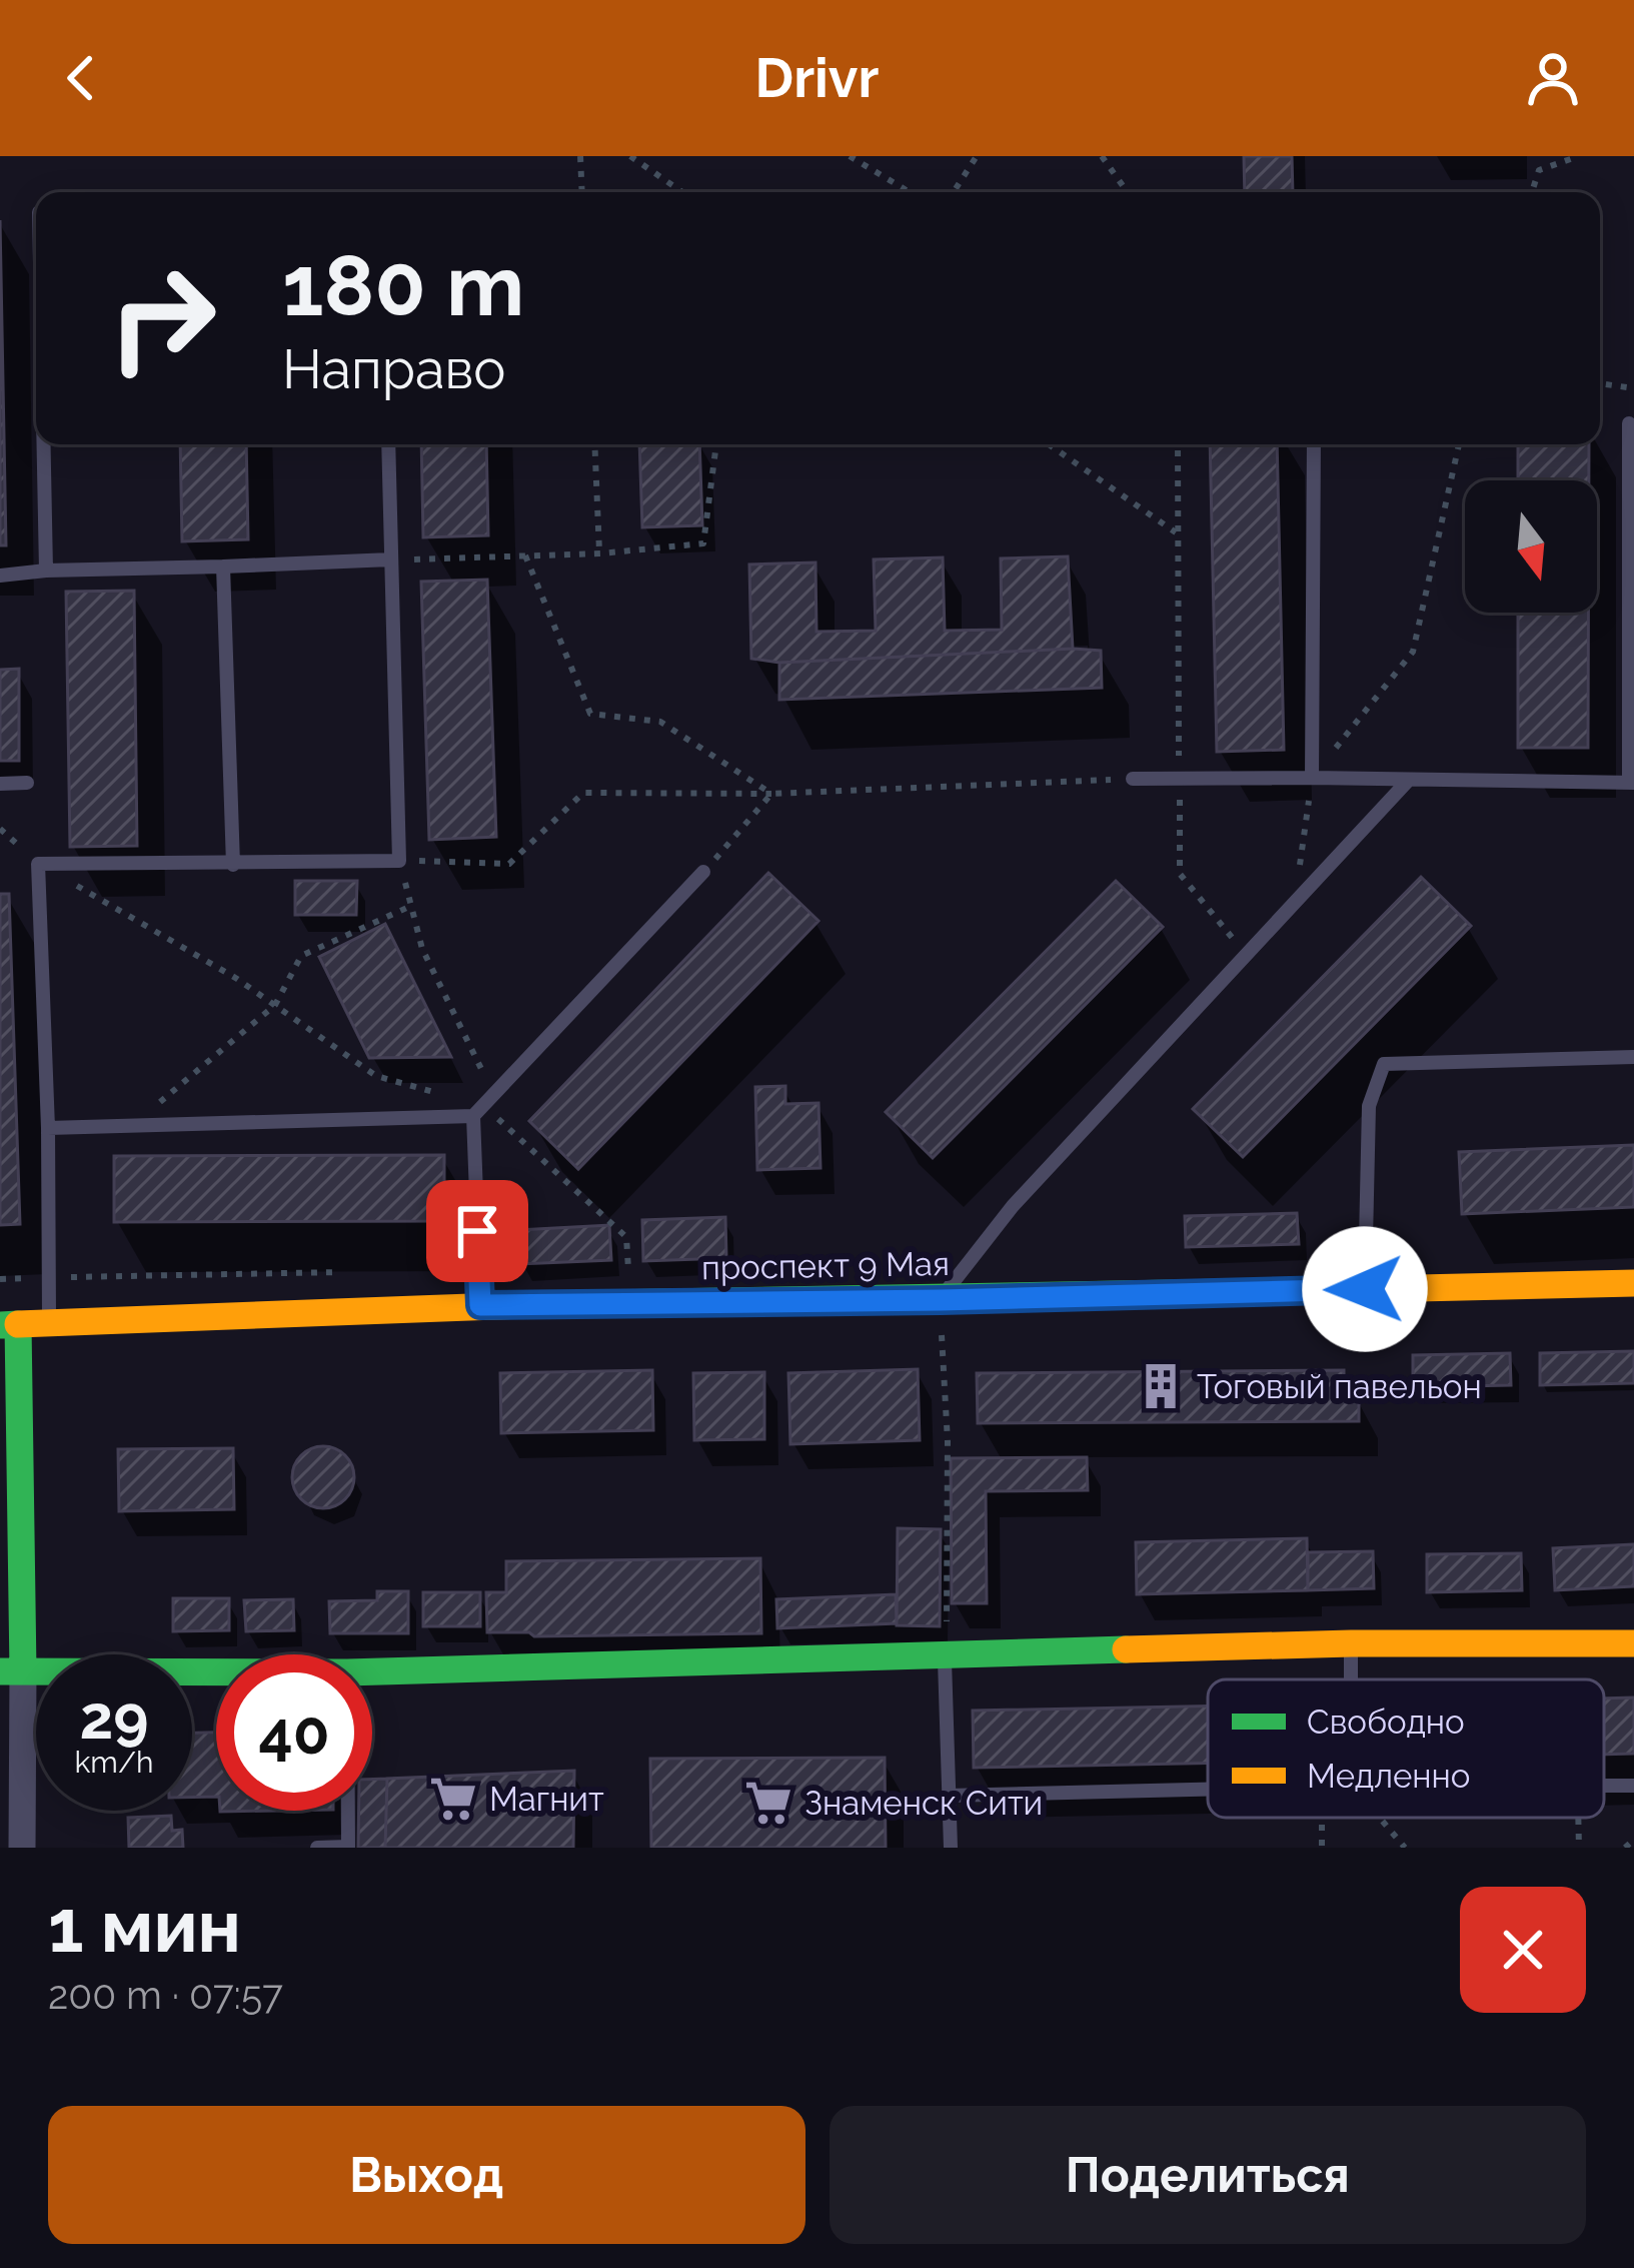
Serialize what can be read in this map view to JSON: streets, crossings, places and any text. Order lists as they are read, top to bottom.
{
  "streets": {
    "street": ["проспект 9 Мая"]
  },
  "places": {
    "building": ["Тоговый павельон"],
    "supermarket": ["Магнит", "Знаменск Сити"]
  },
  "legend": ["Свободно", "Медленно"],
  "north": "bottom",
  "page": {
    "header": "Drivr",
    "turn": ["180 m", "Направо"],
    "speed": "29 km/h",
    "limit": "40",
    "heading": ["1 мин", "200 m · 07:57"],
    "buttons": ["Выход", "Поделиться"]
  }
}
